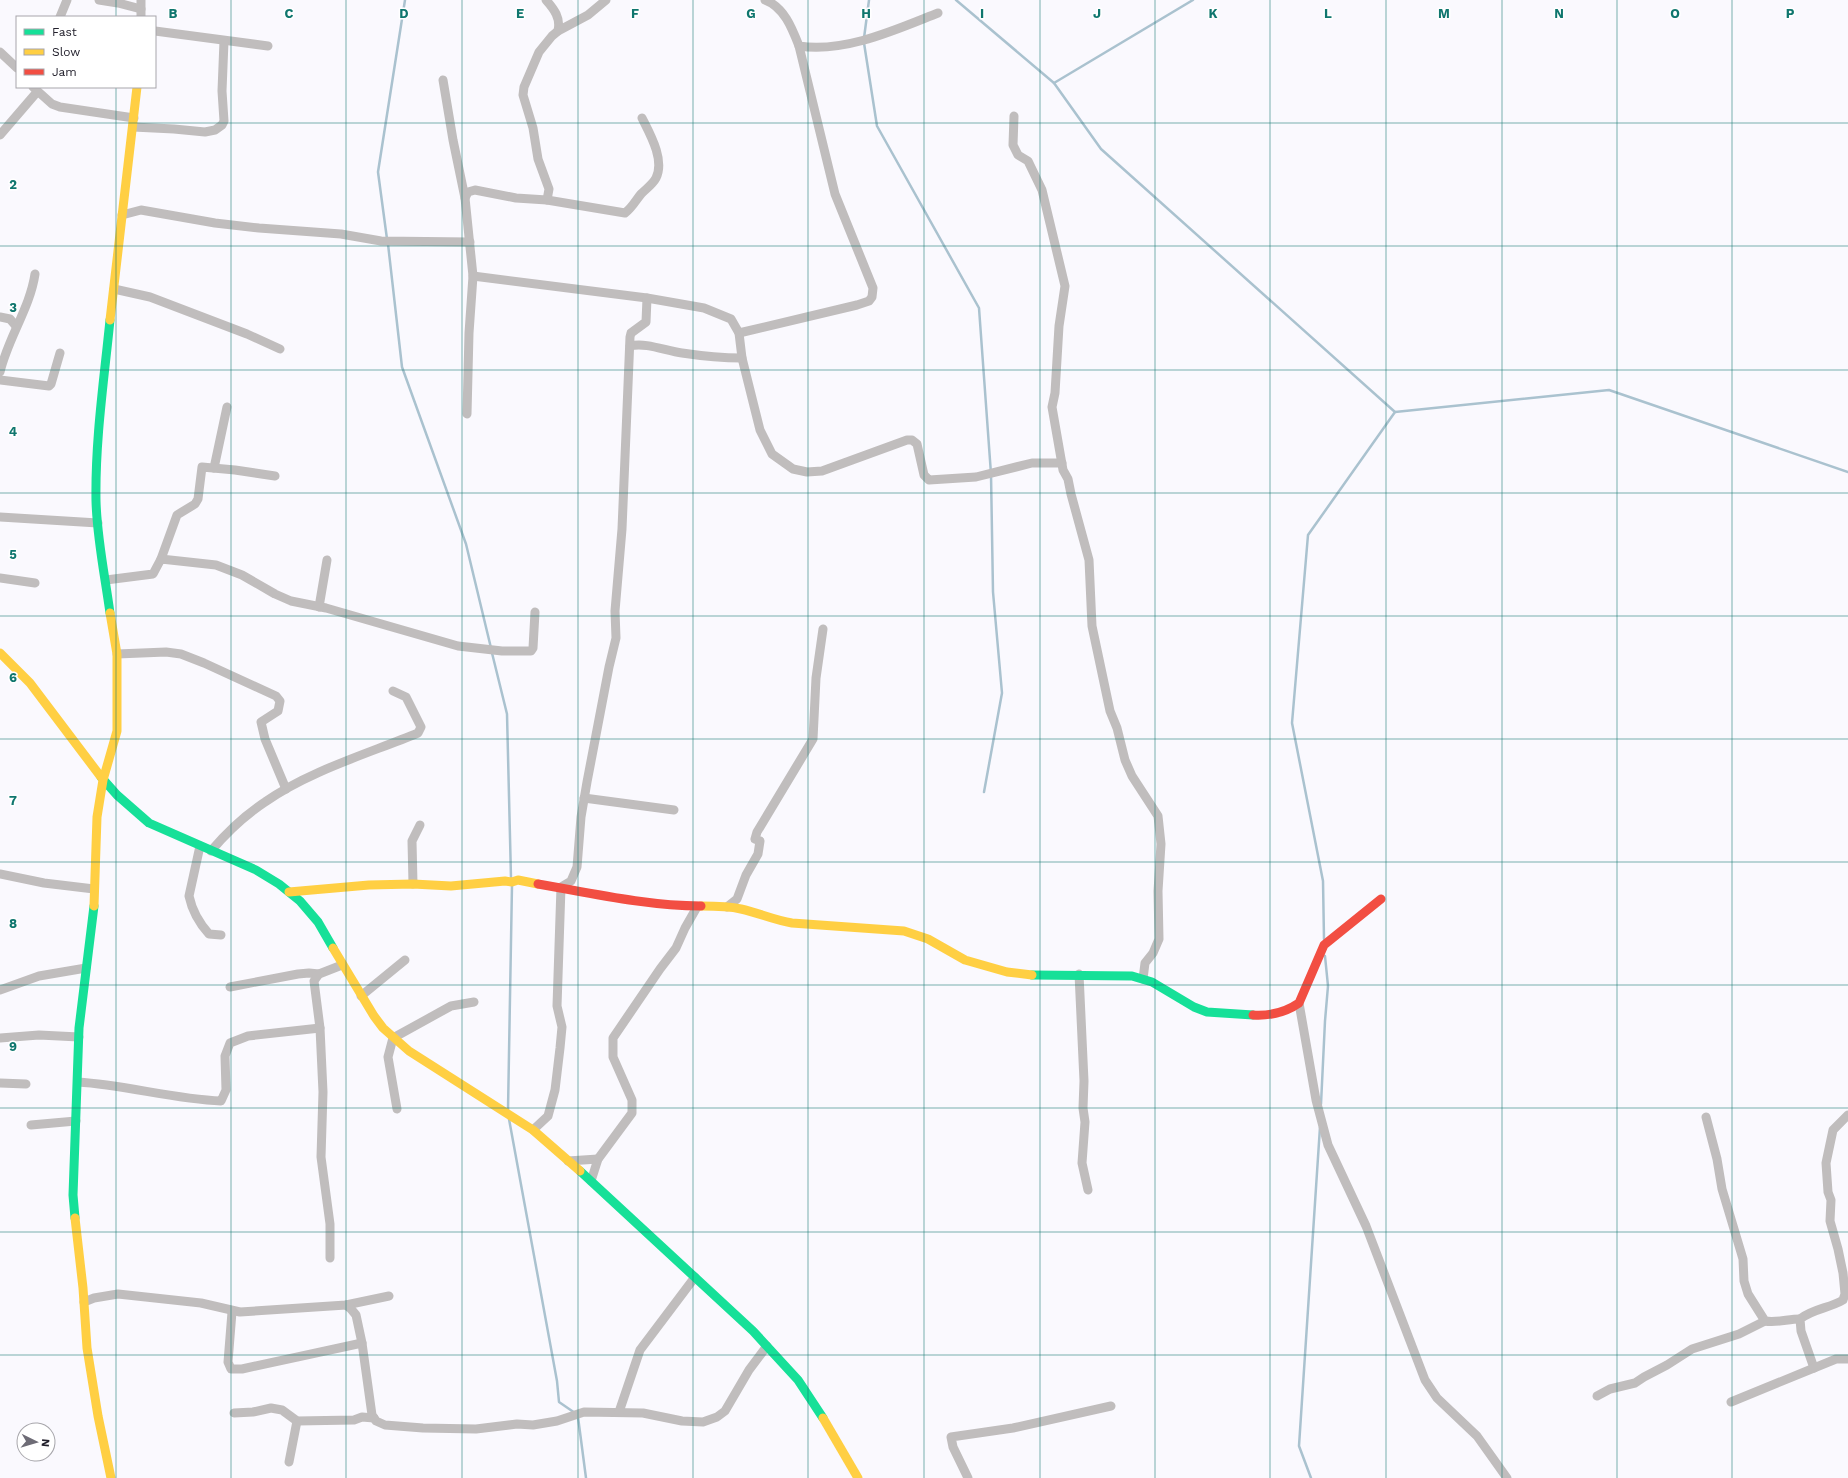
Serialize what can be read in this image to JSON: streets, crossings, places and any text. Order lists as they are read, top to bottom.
{
  "legend": ["Fast", "Slow", "Jam"],
  "north": "right",
  "grid": {
    "columns": [
      "B",
      "C",
      "D",
      "E",
      "F",
      "G",
      "H",
      "I",
      "J",
      "K",
      "L",
      "M",
      "N",
      "O",
      "P"
    ],
    "rows": [
      "2",
      "3",
      "4",
      "5",
      "6",
      "7",
      "8",
      "9"
    ]
  }
}
